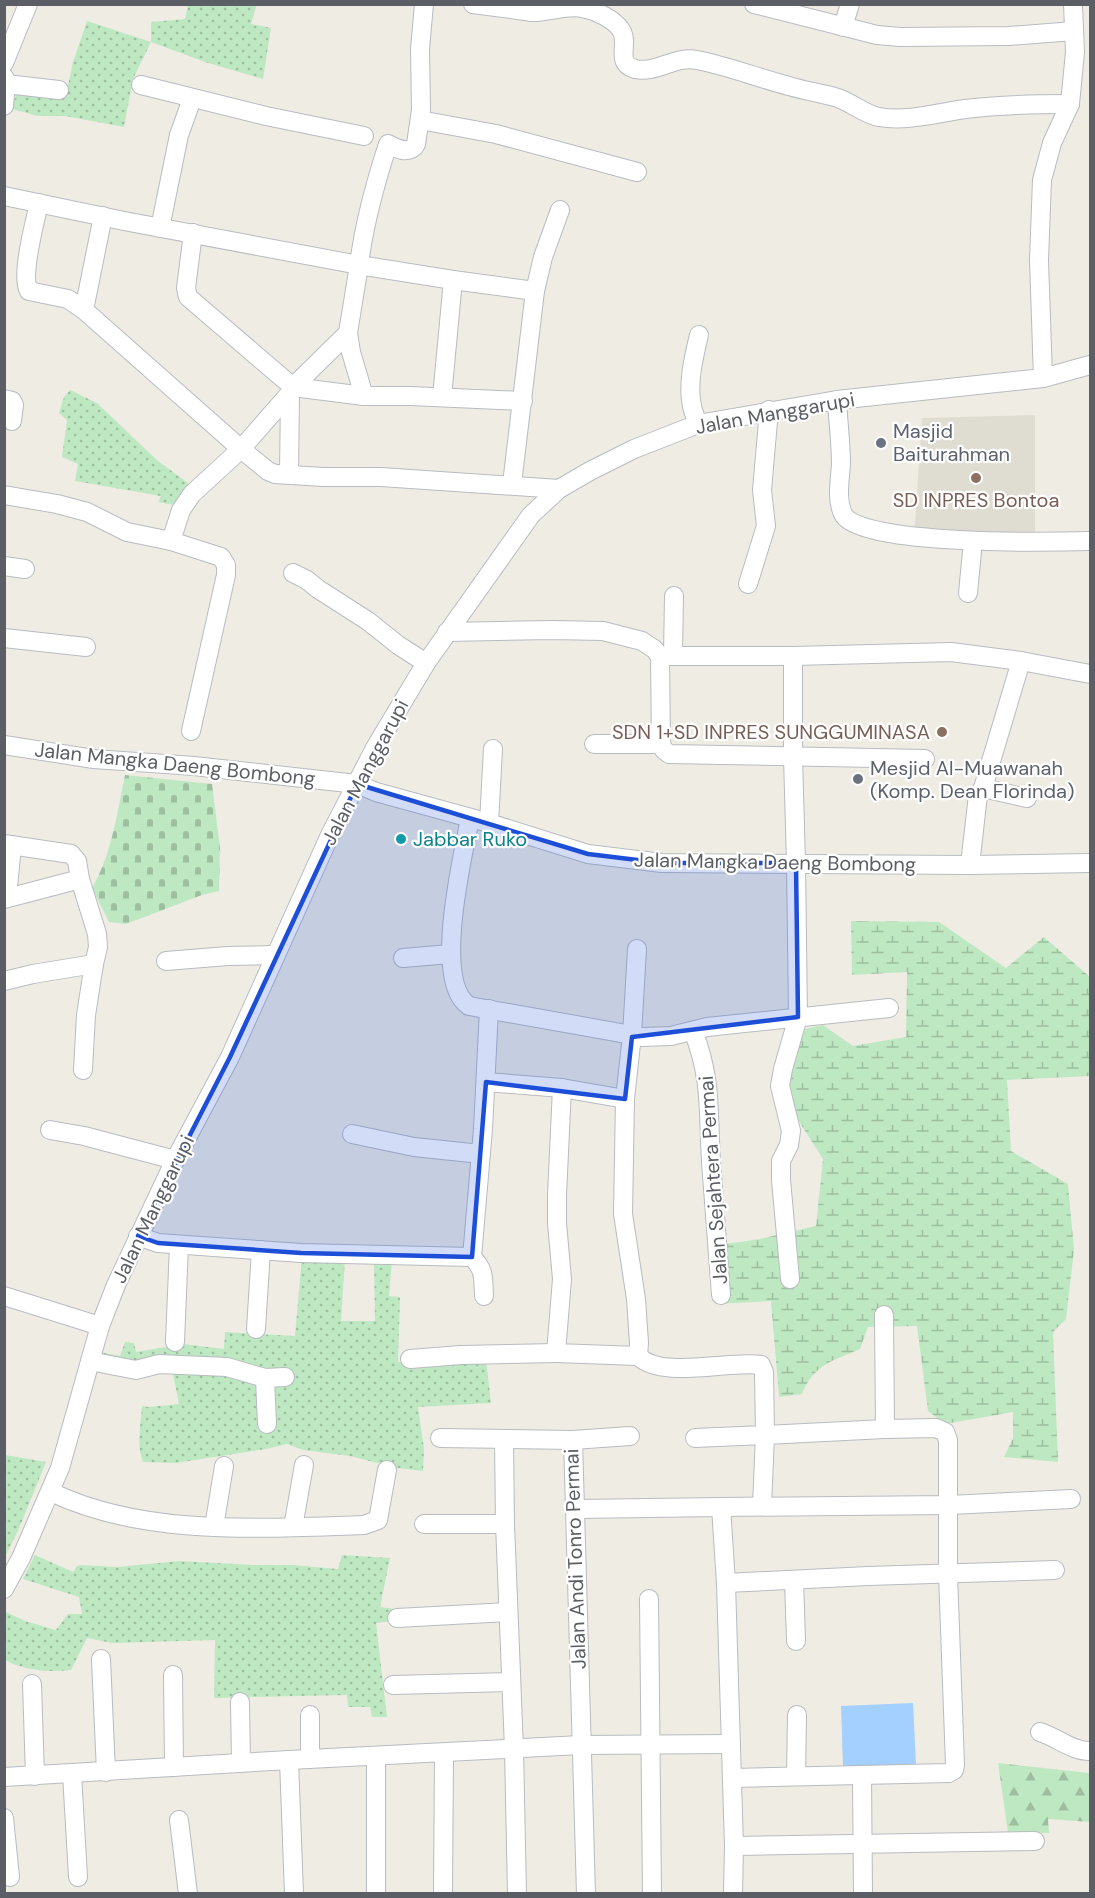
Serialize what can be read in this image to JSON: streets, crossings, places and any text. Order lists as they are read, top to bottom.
{
  "streets": {
    "street": [
      "Jalan Manggarupi",
      "Jalan Mangka Daeng Bombong",
      "Jalan Sejahtera Permai",
      "Jalan Andi Tonro Permai"
    ]
  },
  "crossings": [
    ["Jalan Manggarupi", "Jalan Mangka Daeng Bombong"]
  ],
  "places": [
    "Masjid Baiturahman",
    "SD INPRES Bontoa",
    "SDN 1+SD INPRES SUNGGUMINASA",
    "Mesjid Al-Muawanah (Komp. Dean Florinda)",
    "Jabbar Ruko"
  ]
}
